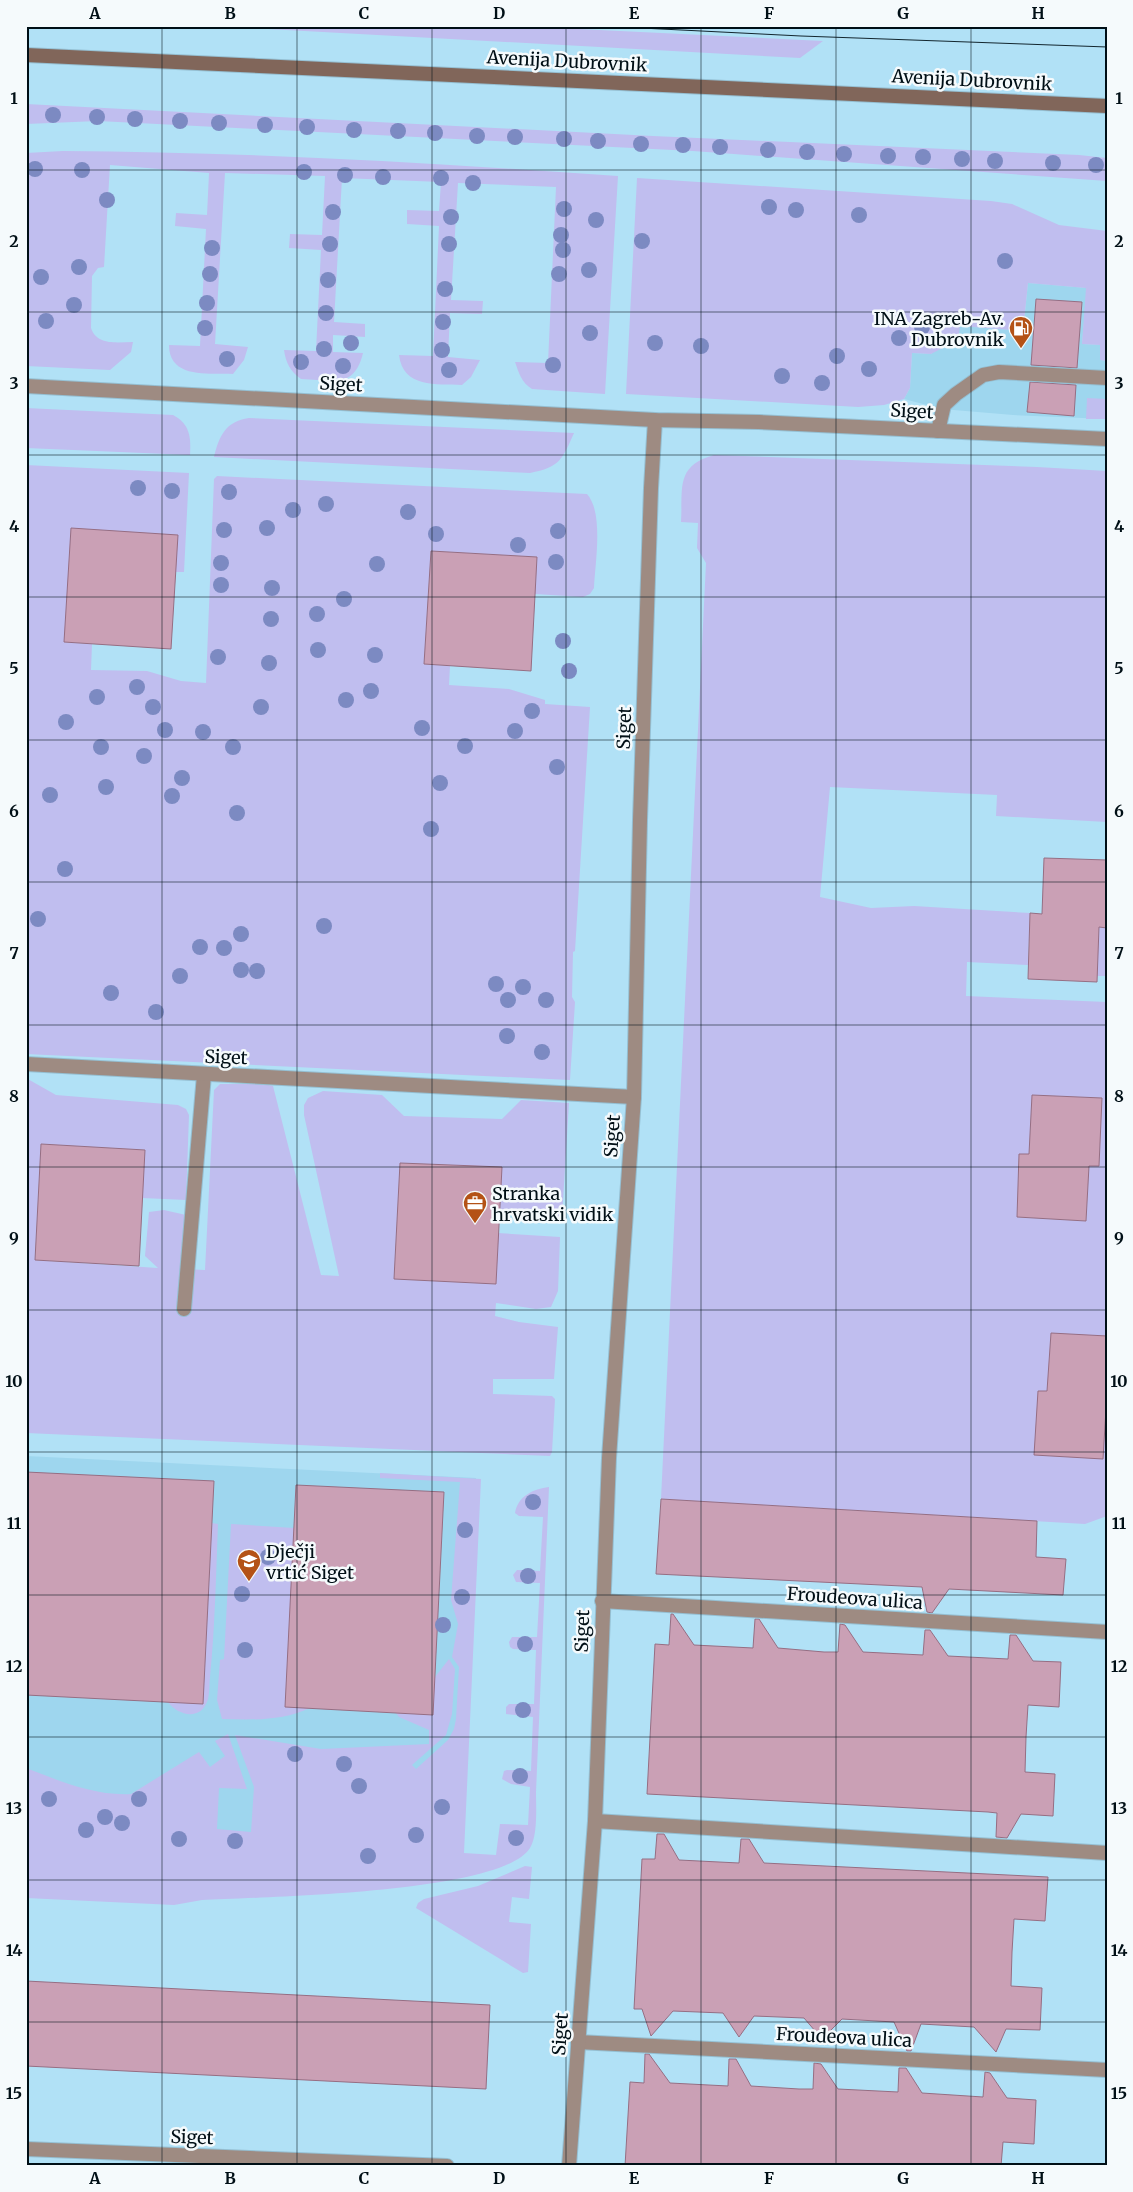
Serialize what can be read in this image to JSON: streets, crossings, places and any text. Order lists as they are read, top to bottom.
{
  "streets": {
    "main road": ["Avenija Dubrovnik"],
    "street": ["Siget", "Froudeova ulica"]
  },
  "crossings": [
    ["Siget", "Froudeova ulica"]
  ],
  "places": {
    "fuel station": ["INA Zagreb-Av. Dubrovnik"],
    "office": ["Stranka hrvatski vidik"],
    "school or university": ["Dječji vrtić Siget"]
  },
  "grid": {
    "columns": [
      "A",
      "B",
      "C",
      "D",
      "E",
      "F",
      "G",
      "H"
    ],
    "rows": [
      "1",
      "2",
      "3",
      "4",
      "5",
      "6",
      "7",
      "8",
      "9",
      "10",
      "11",
      "12",
      "13",
      "14",
      "15"
    ]
  }
}
